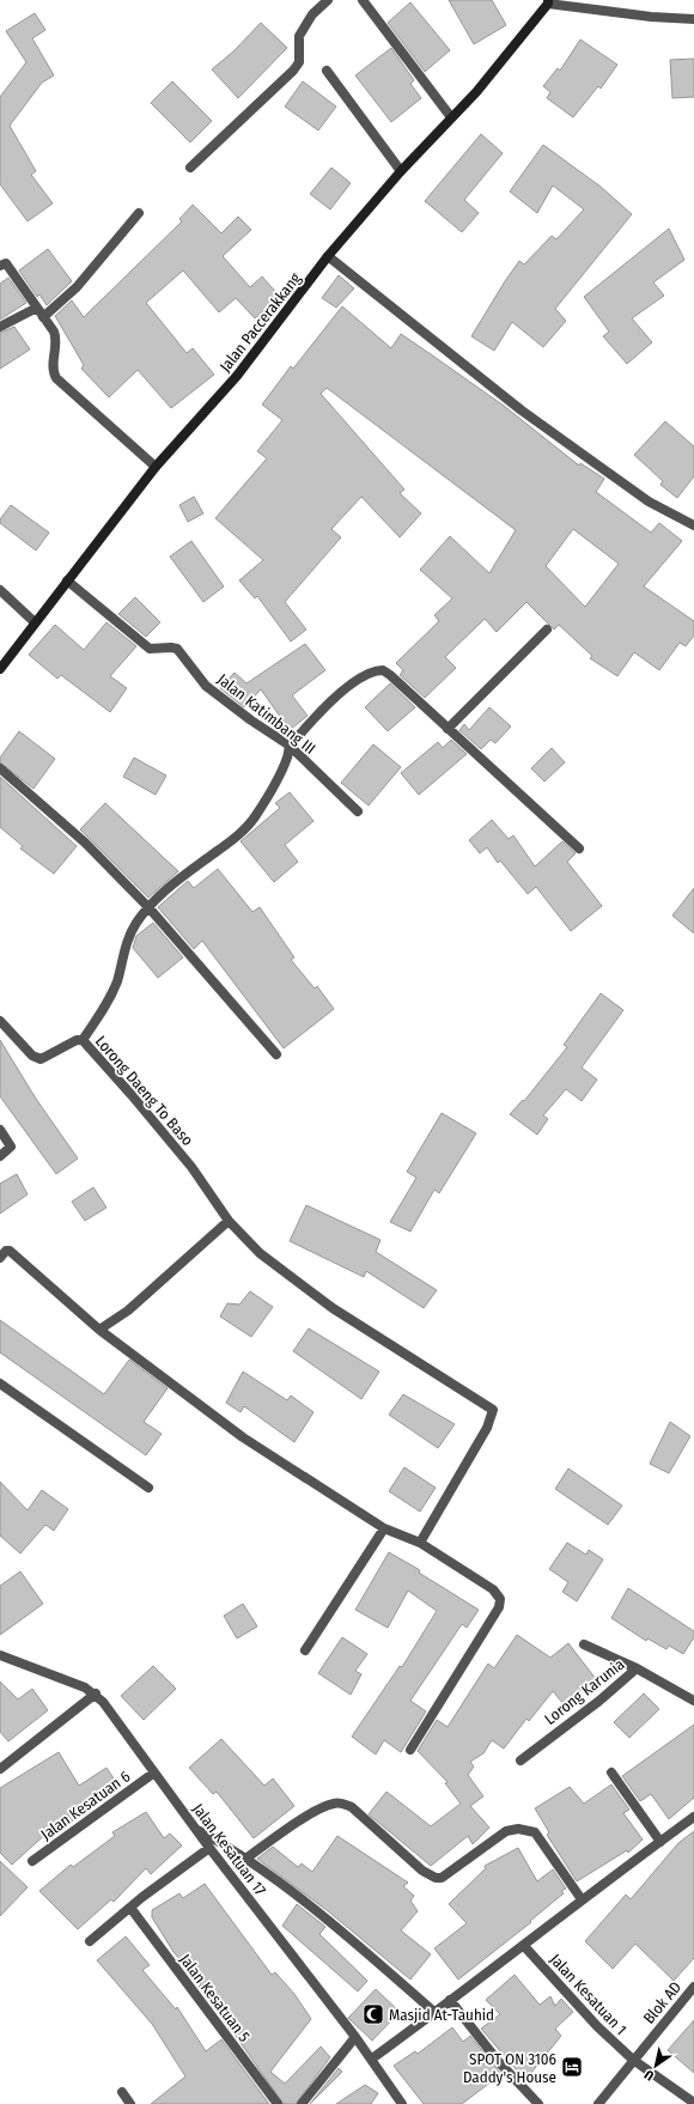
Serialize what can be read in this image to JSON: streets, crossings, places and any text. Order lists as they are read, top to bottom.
{
  "streets": {
    "main road": ["Jalan Paccerakkang"],
    "street": [
      "Jalan Katimbang III",
      "Lorong Daeng To Baso",
      "Lorong Karunia",
      "Jalan Kesatuan 6",
      "Jalan Kesatuan 17",
      "Jalan Kesatuan 1",
      "Jalan Kesatuan 5",
      "Blok AD"
    ]
  },
  "crossings": [
    ["Jalan Paccerakkang", "Jalan Katimbang III"],
    ["Jalan Kesatuan 6", "Jalan Kesatuan 17"],
    ["Jalan Kesatuan 1", "Blok AD"]
  ],
  "places": {
    "mosque": ["Masjid At-Tauhid"],
    "hotel": ["SPOT ON 3106 Daddy's House"]
  },
  "north": "bottom left"
}
